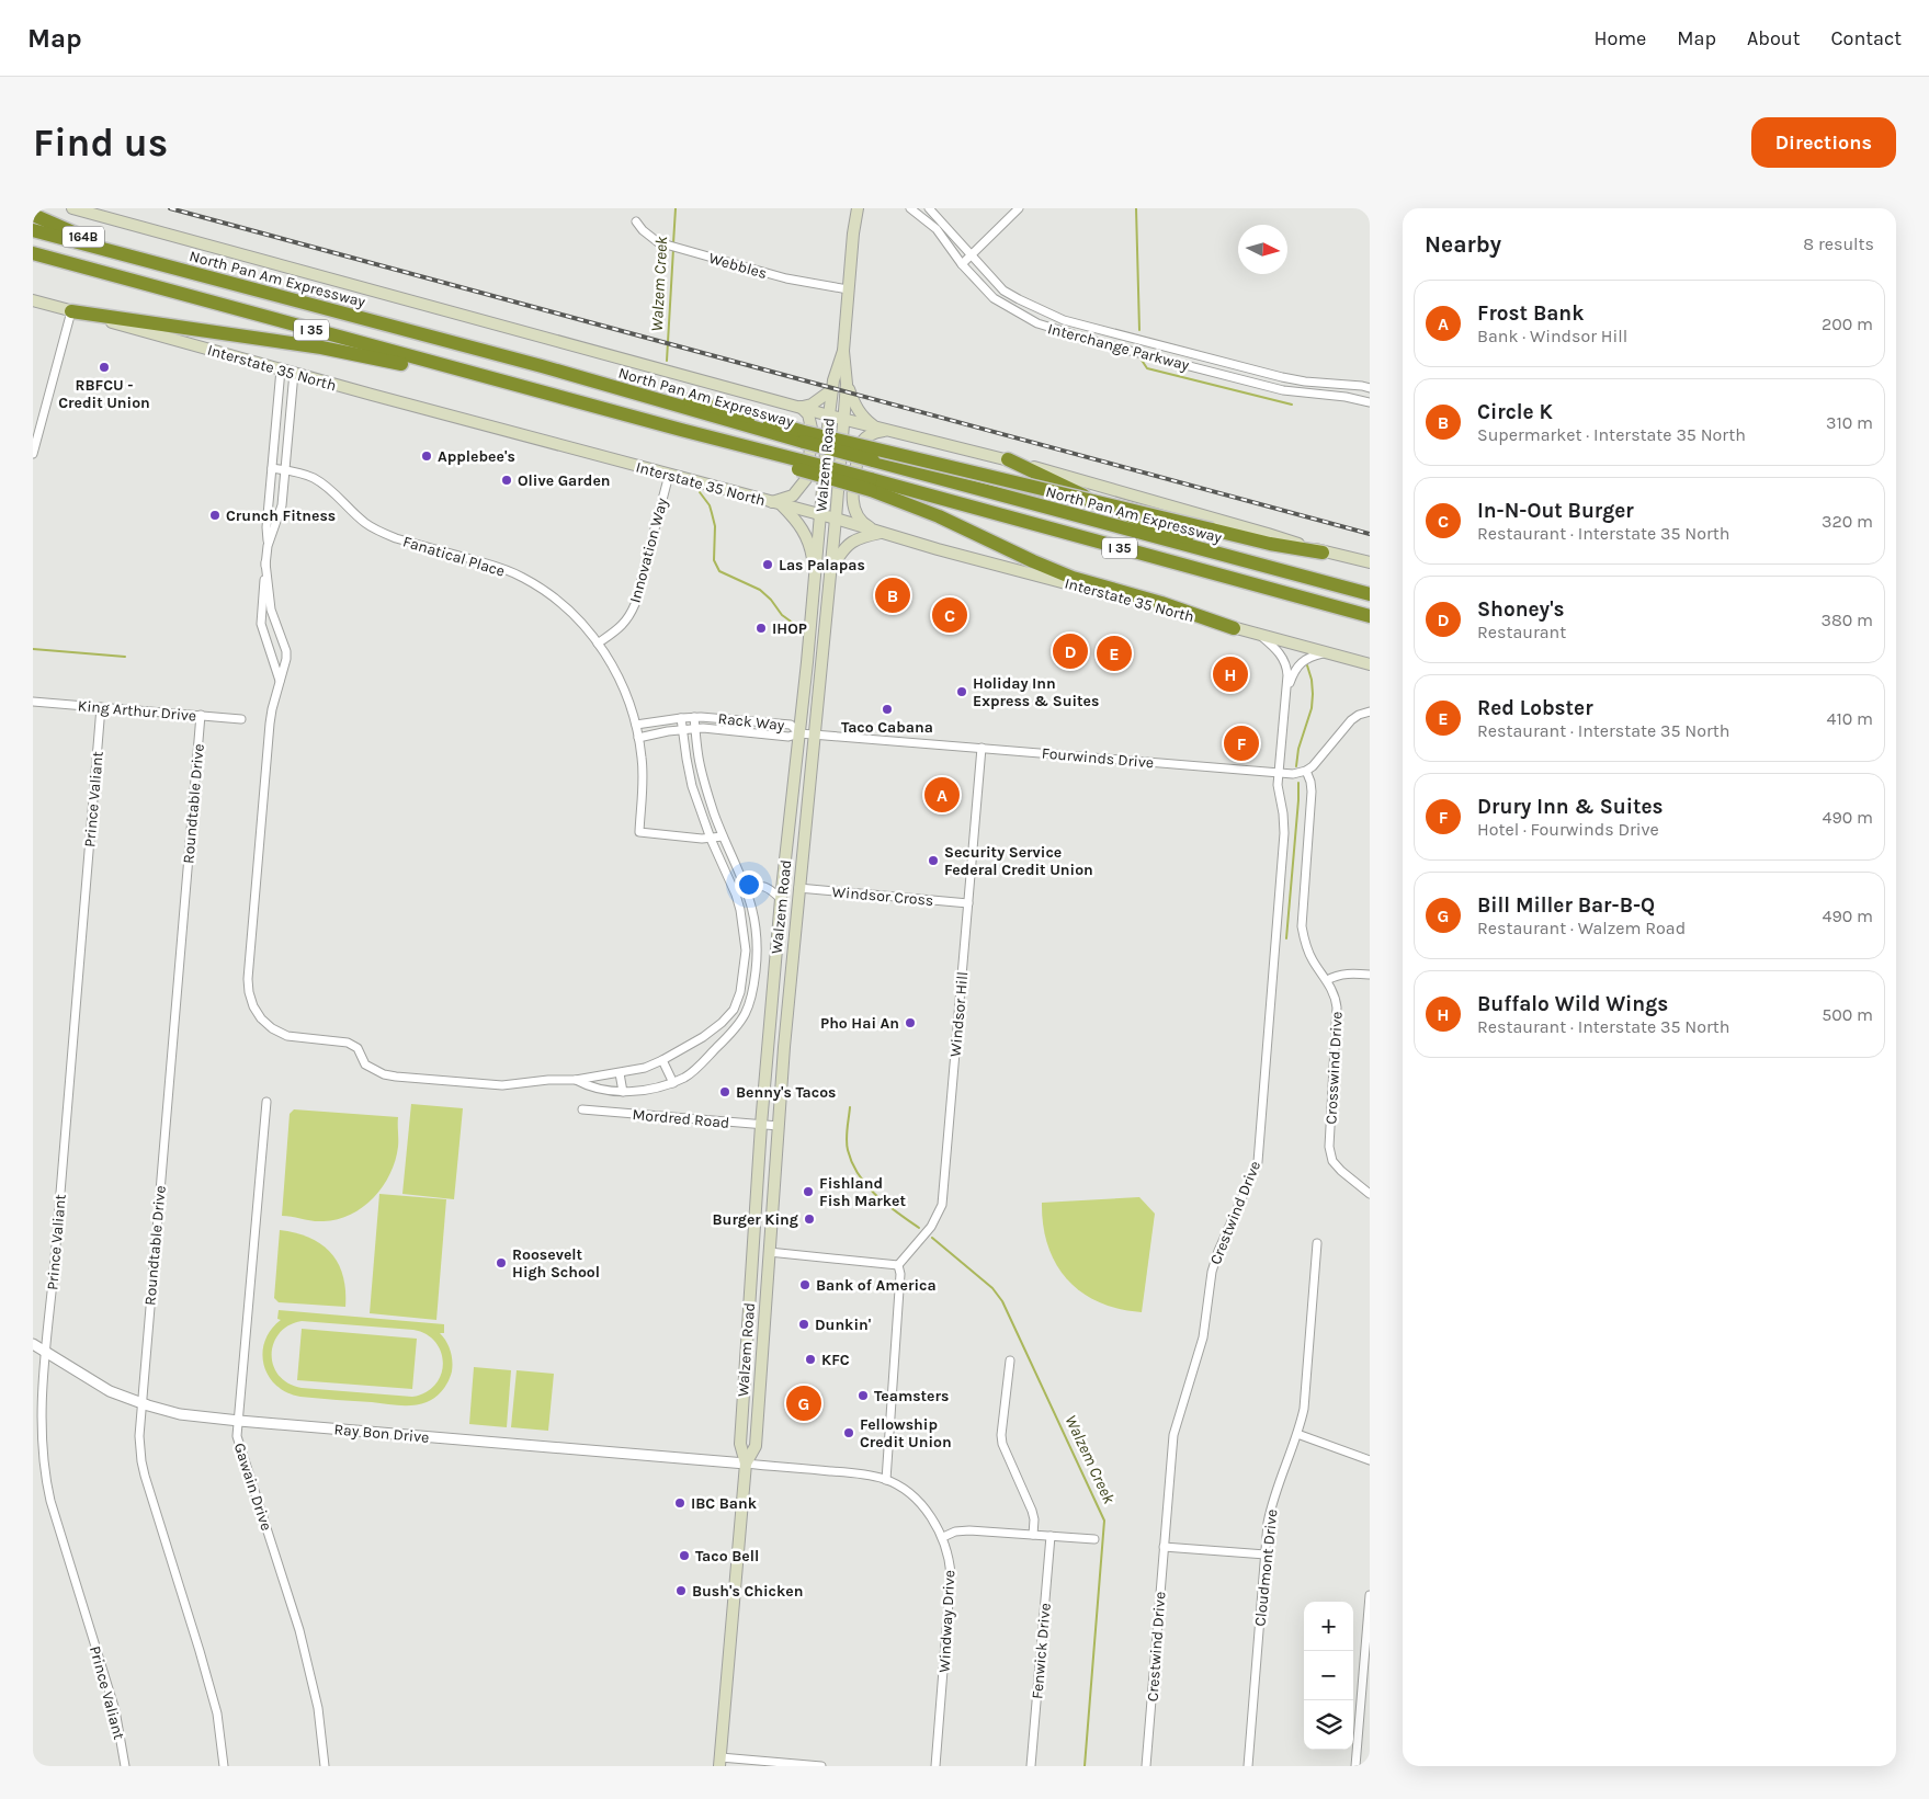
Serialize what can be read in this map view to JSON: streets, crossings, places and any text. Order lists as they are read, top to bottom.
{
  "streets": {
    "highway": ["164B", "North Pan Am Expressway", "I 35"],
    "main road": ["Interstate 35 North", "Walzem Road"],
    "street": [
      "Webbles",
      "Interchange Parkway",
      "Innovation Way",
      "Fanatical Place",
      "King Arthur Drive",
      "Rack Way",
      "Fourwinds Drive",
      "Prince Valiant",
      "Roundtable Drive",
      "Windsor Cross",
      "Windsor Hill",
      "Crosswind Drive",
      "Mordred Road",
      "Crestwind Drive",
      "Ray Bon Drive",
      "Gawain Drive",
      "Cloudmont Drive",
      "Windway Drive",
      "Fenwick Drive"
    ]
  },
  "crossings": [
    ["164B", "North Pan Am Expressway"],
    ["Webbles", "Walzem Road"],
    ["Interstate 35 North", "Walzem Road"],
    ["Interstate 35 North", "Innovation Way"],
    ["Interstate 35 North", "Crestwind Drive"],
    ["Walzem Road", "Rack Way"],
    ["Walzem Road", "Fourwinds Drive"],
    ["Walzem Road", "Windsor Cross"],
    ["Walzem Road", "Mordred Road"],
    ["Walzem Road", "Ray Bon Drive"],
    ["Walzem Road", "Windway Drive"],
    ["Innovation Way", "Fanatical Place"],
    ["Fanatical Place", "Rack Way"],
    ["King Arthur Drive", "Prince Valiant"],
    ["King Arthur Drive", "Roundtable Drive"],
    ["Rack Way", "Fourwinds Drive"],
    ["Fourwinds Drive", "Windsor Hill"],
    ["Fourwinds Drive", "Crosswind Drive"],
    ["Fourwinds Drive", "Crestwind Drive"],
    ["Prince Valiant", "Ray Bon Drive"],
    ["Roundtable Drive", "Ray Bon Drive"],
    ["Windsor Cross", "Windsor Hill"],
    ["Ray Bon Drive", "Gawain Drive"],
    ["Ray Bon Drive", "Windway Drive"]
  ],
  "water": ["Walzem Creek"],
  "places": [
    "RBFCU - Credit Union",
    "Applebee's",
    "Olive Garden",
    "Crunch Fitness",
    "Las Palapas",
    "IHOP",
    "Holiday Inn Express & Suites",
    "Taco Cabana",
    "Security Service Federal Credit Union",
    "Pho Hai An",
    "Benny's Tacos",
    "Fishland Fish Market",
    "Burger King",
    "Roosevelt High School",
    "Bank of America",
    "Dunkin'",
    "KFC",
    "Teamsters",
    "Fellowship Credit Union",
    "IBC Bank",
    "Taco Bell",
    "Bush's Chicken"
  ],
  "north": "right",
  "page": {
    "header": "Map",
    "nav": [
      "Home",
      "Map",
      "About",
      "Contact"
    ],
    "buttons": "Directions",
    "title": "Find us",
    "heading": ["Nearby", "8 results"],
    "list": [
      {
        "mark": "A",
        "name": "Frost Bank",
        "note": "Bank · Windsor Hill",
        "value": "200 m"
      },
      {
        "mark": "B",
        "name": "Circle K",
        "note": "Supermarket · Interstate 35 North",
        "value": "310 m"
      },
      {
        "mark": "C",
        "name": "In-N-Out Burger",
        "note": "Restaurant · Interstate 35 North",
        "value": "320 m"
      },
      {
        "mark": "D",
        "name": "Shoney's",
        "note": "Restaurant",
        "value": "380 m"
      },
      {
        "mark": "E",
        "name": "Red Lobster",
        "note": "Restaurant · Interstate 35 North",
        "value": "410 m"
      },
      {
        "mark": "F",
        "name": "Drury Inn & Suites",
        "note": "Hotel · Fourwinds Drive",
        "value": "490 m"
      },
      {
        "mark": "G",
        "name": "Bill Miller Bar-B-Q",
        "note": "Restaurant · Walzem Road",
        "value": "490 m"
      },
      {
        "mark": "H",
        "name": "Buffalo Wild Wings",
        "note": "Restaurant · Interstate 35 North",
        "value": "500 m"
      }
    ],
    "pins": [
      "B",
      "C",
      "D",
      "E",
      "H",
      "F",
      "A",
      "G"
    ],
    "map_buttons": ["+", "−"]
  }
}
